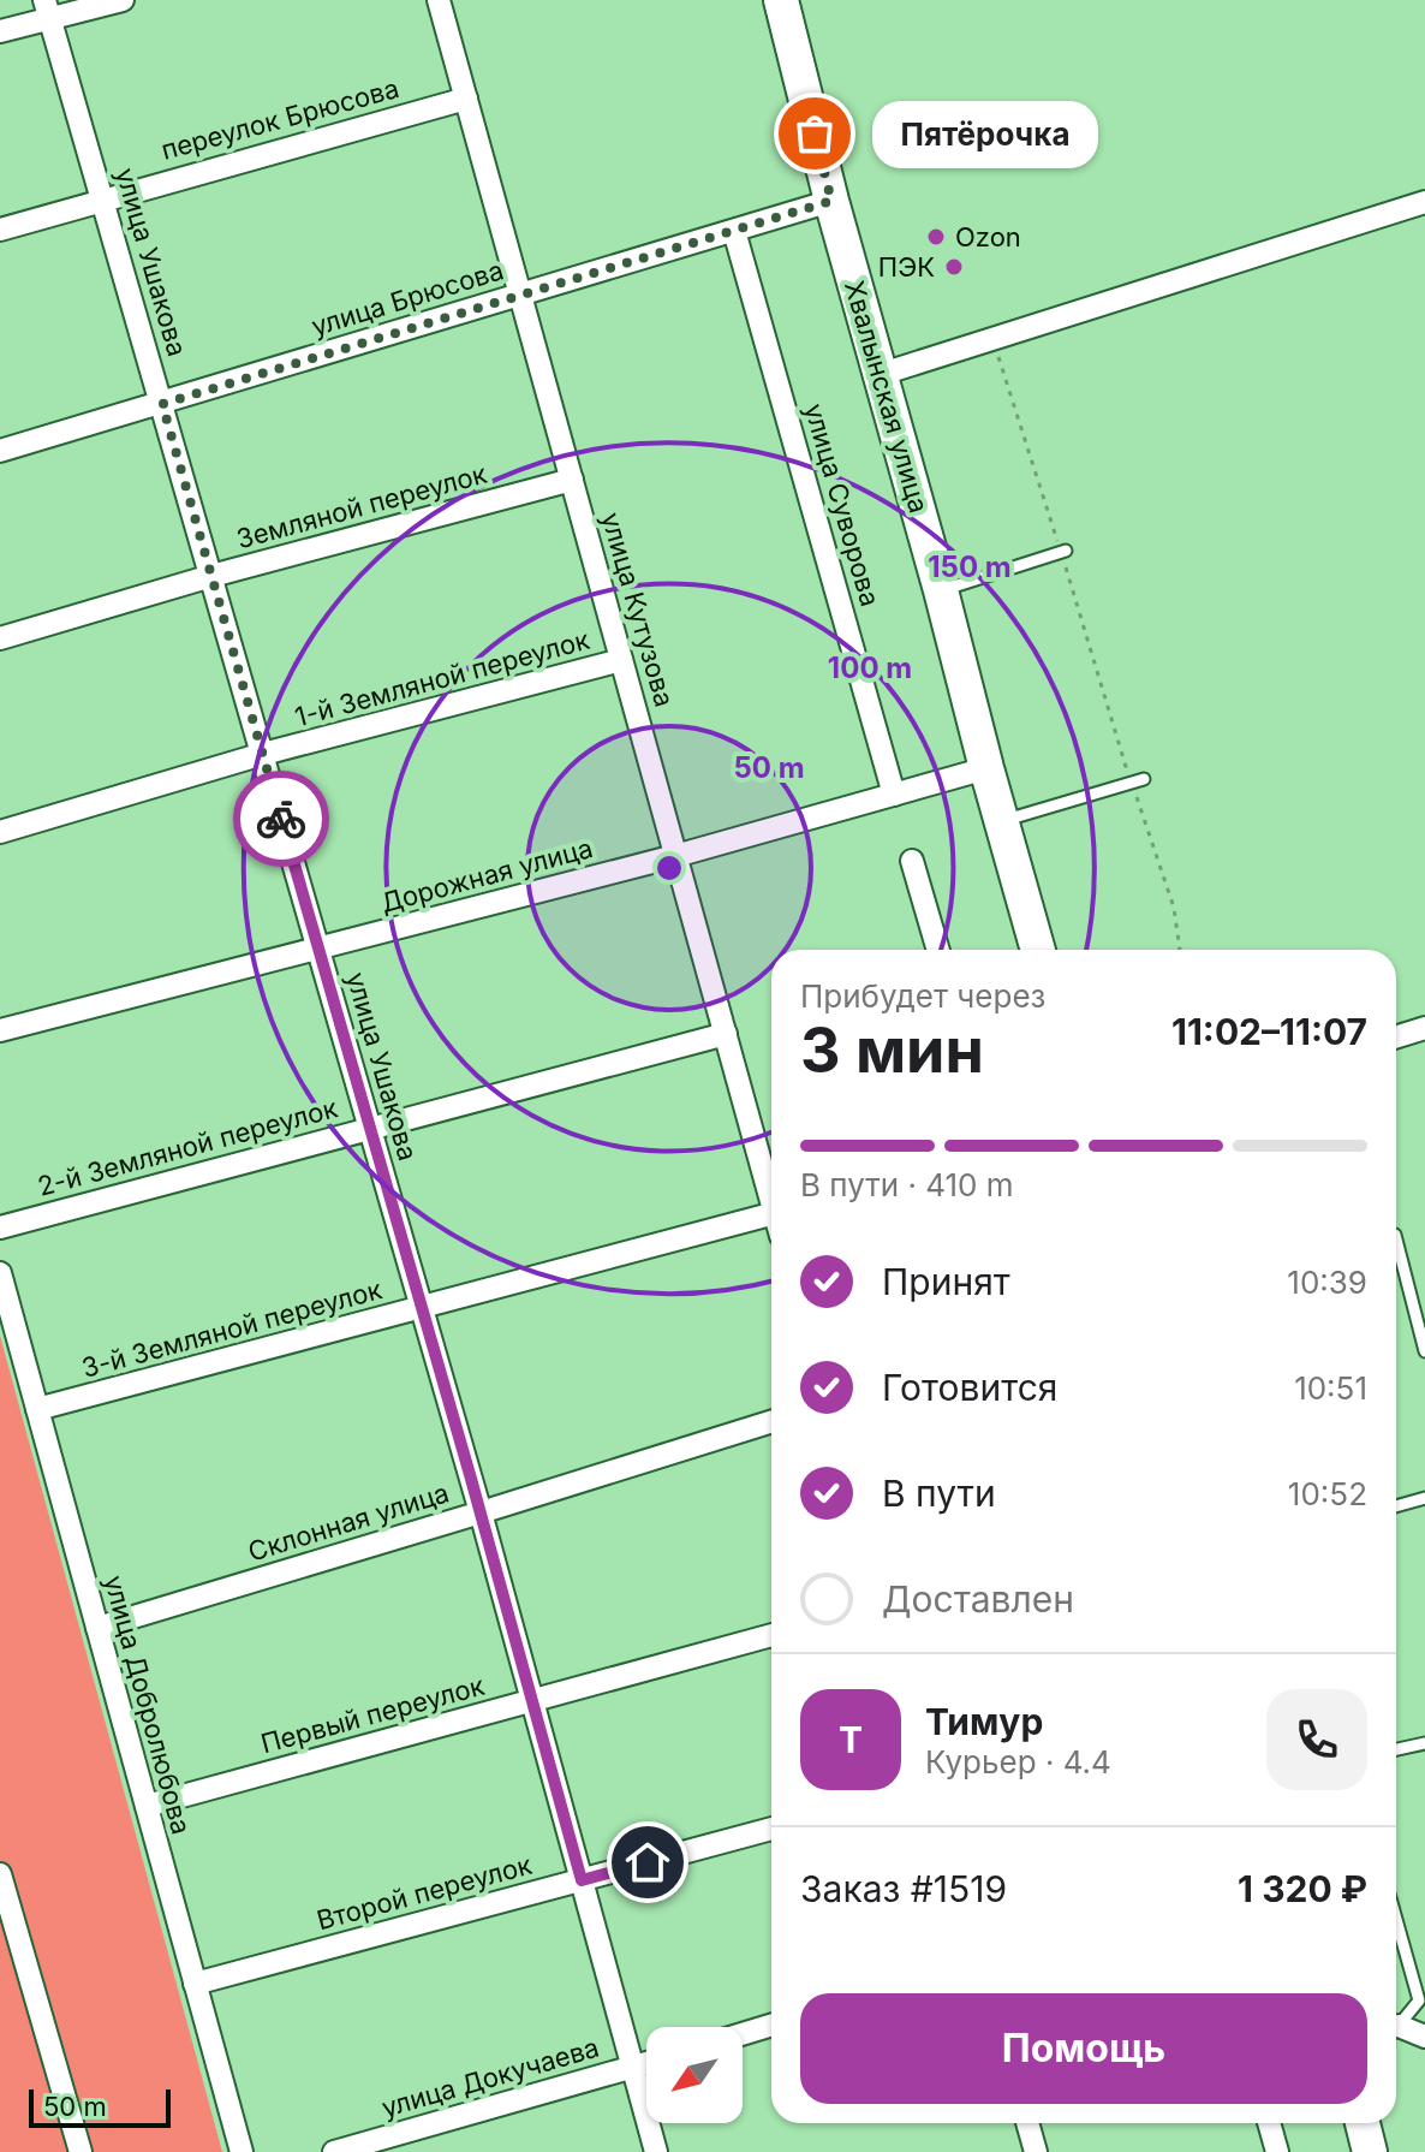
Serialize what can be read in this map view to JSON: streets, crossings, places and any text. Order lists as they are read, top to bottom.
{
  "streets": {
    "main road": ["Хвалынская улица"],
    "street": [
      "переулок Брюсова",
      "улица Ушакова",
      "улица Брюсова",
      "улица Суворова",
      "Земляной переулок",
      "улица Кутузова",
      "1-й Земляной переулок",
      "Дорожная улица",
      "2-й Земляной переулок",
      "3-й Земляной переулок",
      "Склонная улица",
      "улица Добролюбова",
      "Первый переулок",
      "Второй переулок",
      "улица Докучаева"
    ]
  },
  "crossings": [
    ["переулок Брюсова", "улица Ушакова"],
    ["переулок Брюсова", "улица Кутузова"],
    ["улица Ушакова", "улица Брюсова"],
    ["улица Ушакова", "Земляной переулок"],
    ["улица Ушакова", "1-й Земляной переулок"],
    ["улица Ушакова", "Дорожная улица"],
    ["улица Ушакова", "2-й Земляной переулок"],
    ["улица Ушакова", "3-й Земляной переулок"],
    ["улица Ушакова", "Склонная улица"],
    ["улица Ушакова", "Первый переулок"],
    ["улица Ушакова", "Второй переулок"],
    ["улица Ушакова", "улица Докучаева"],
    ["улица Брюсова", "Хвалынская улица"],
    ["улица Брюсова", "улица Суворова"],
    ["улица Брюсова", "улица Кутузова"],
    ["Хвалынская улица", "Дорожная улица"],
    ["улица Суворова", "Дорожная улица"],
    ["Земляной переулок", "улица Кутузова"],
    ["улица Кутузова", "1-й Земляной переулок"],
    ["улица Кутузова", "Дорожная улица"],
    ["улица Кутузова", "2-й Земляной переулок"],
    ["3-й Земляной переулок", "улица Добролюбова"],
    ["Склонная улица", "улица Добролюбова"],
    ["улица Добролюбова", "Первый переулок"],
    ["улица Добролюбова", "Второй переулок"]
  ],
  "places": ["Пятёрочка", "Ozon", "ПЭК"],
  "scale_bar": "50 m",
  "north": "bottom left",
  "page": {
    "bubble": "Пятёрочка",
    "heading": ["3 мин", "Прибудет через", "11:02–11:07"],
    "panel": [
      "Тимур",
      "Курьер · 4.4",
      "Заказ #1519",
      "1 320 ₽"
    ],
    "bar": "В пути · 410 m",
    "list": [
      ["Принят", "10:39"],
      ["Готовится", "10:51"],
      ["В пути", "10:52"],
      "Доставлен"
    ],
    "round": "Т",
    "buttons": "Помощь",
    "scale": "50 m"
  },
  "rings": ["150 m", "100 m", "50 m"]
}
